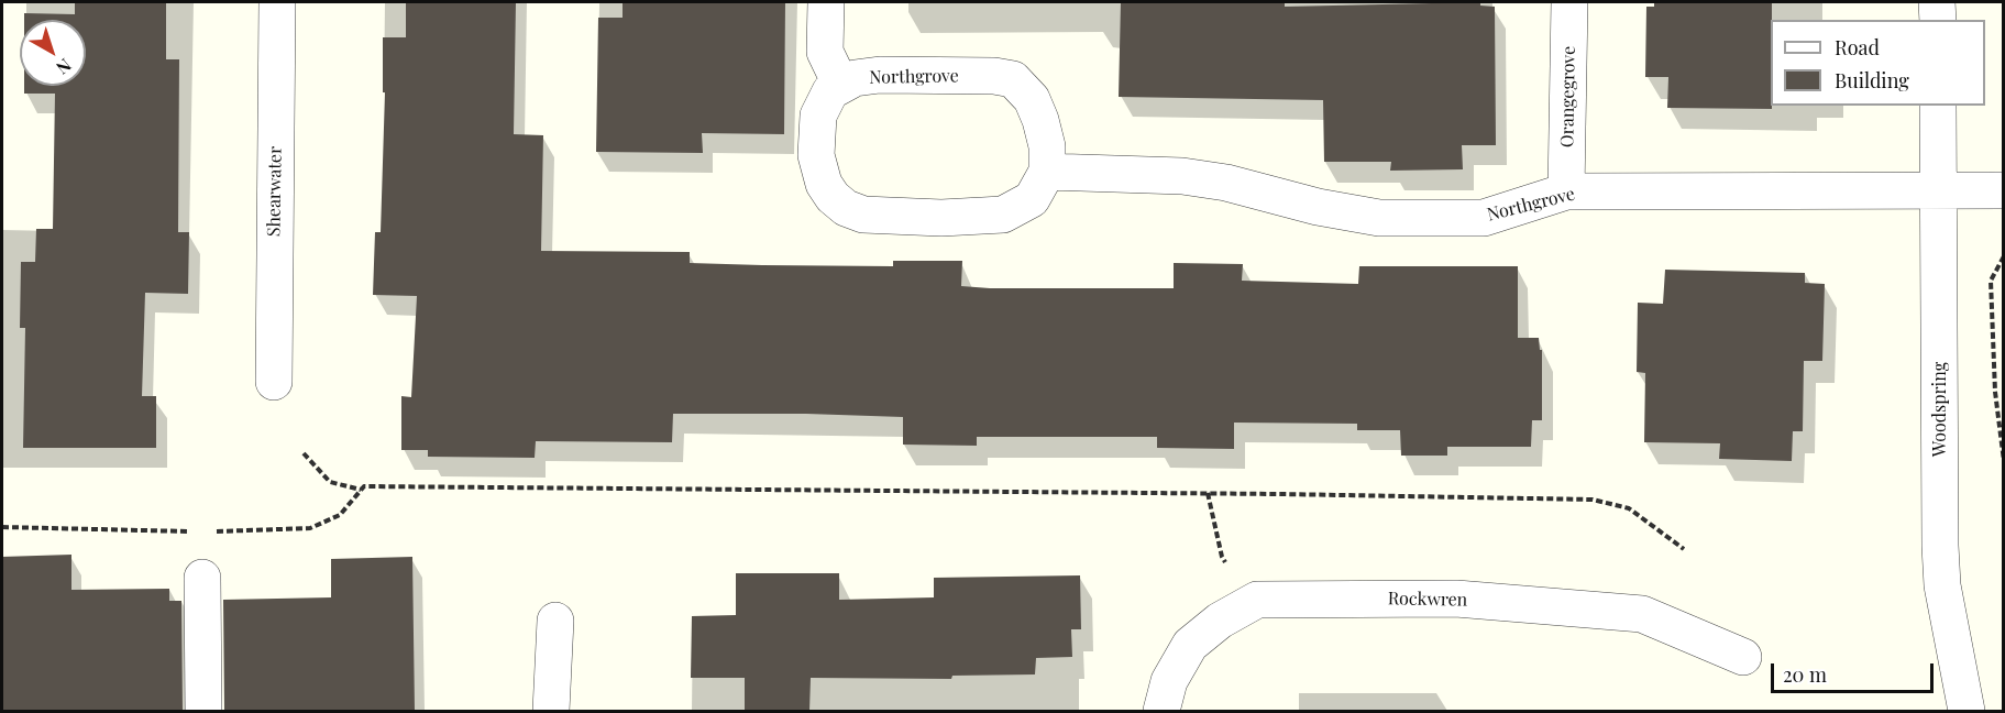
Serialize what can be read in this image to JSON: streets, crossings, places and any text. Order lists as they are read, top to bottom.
{
  "streets": {
    "street": [
      "Northgrove",
      "Orangegrove",
      "Shearwater",
      "Woodspring",
      "Rockwren"
    ]
  },
  "crossings": [
    ["Northgrove", "Orangegrove"],
    ["Northgrove", "Woodspring"]
  ],
  "legend": ["Road", "Building"],
  "scale_bar": "20 m",
  "north": "bottom right"
}
